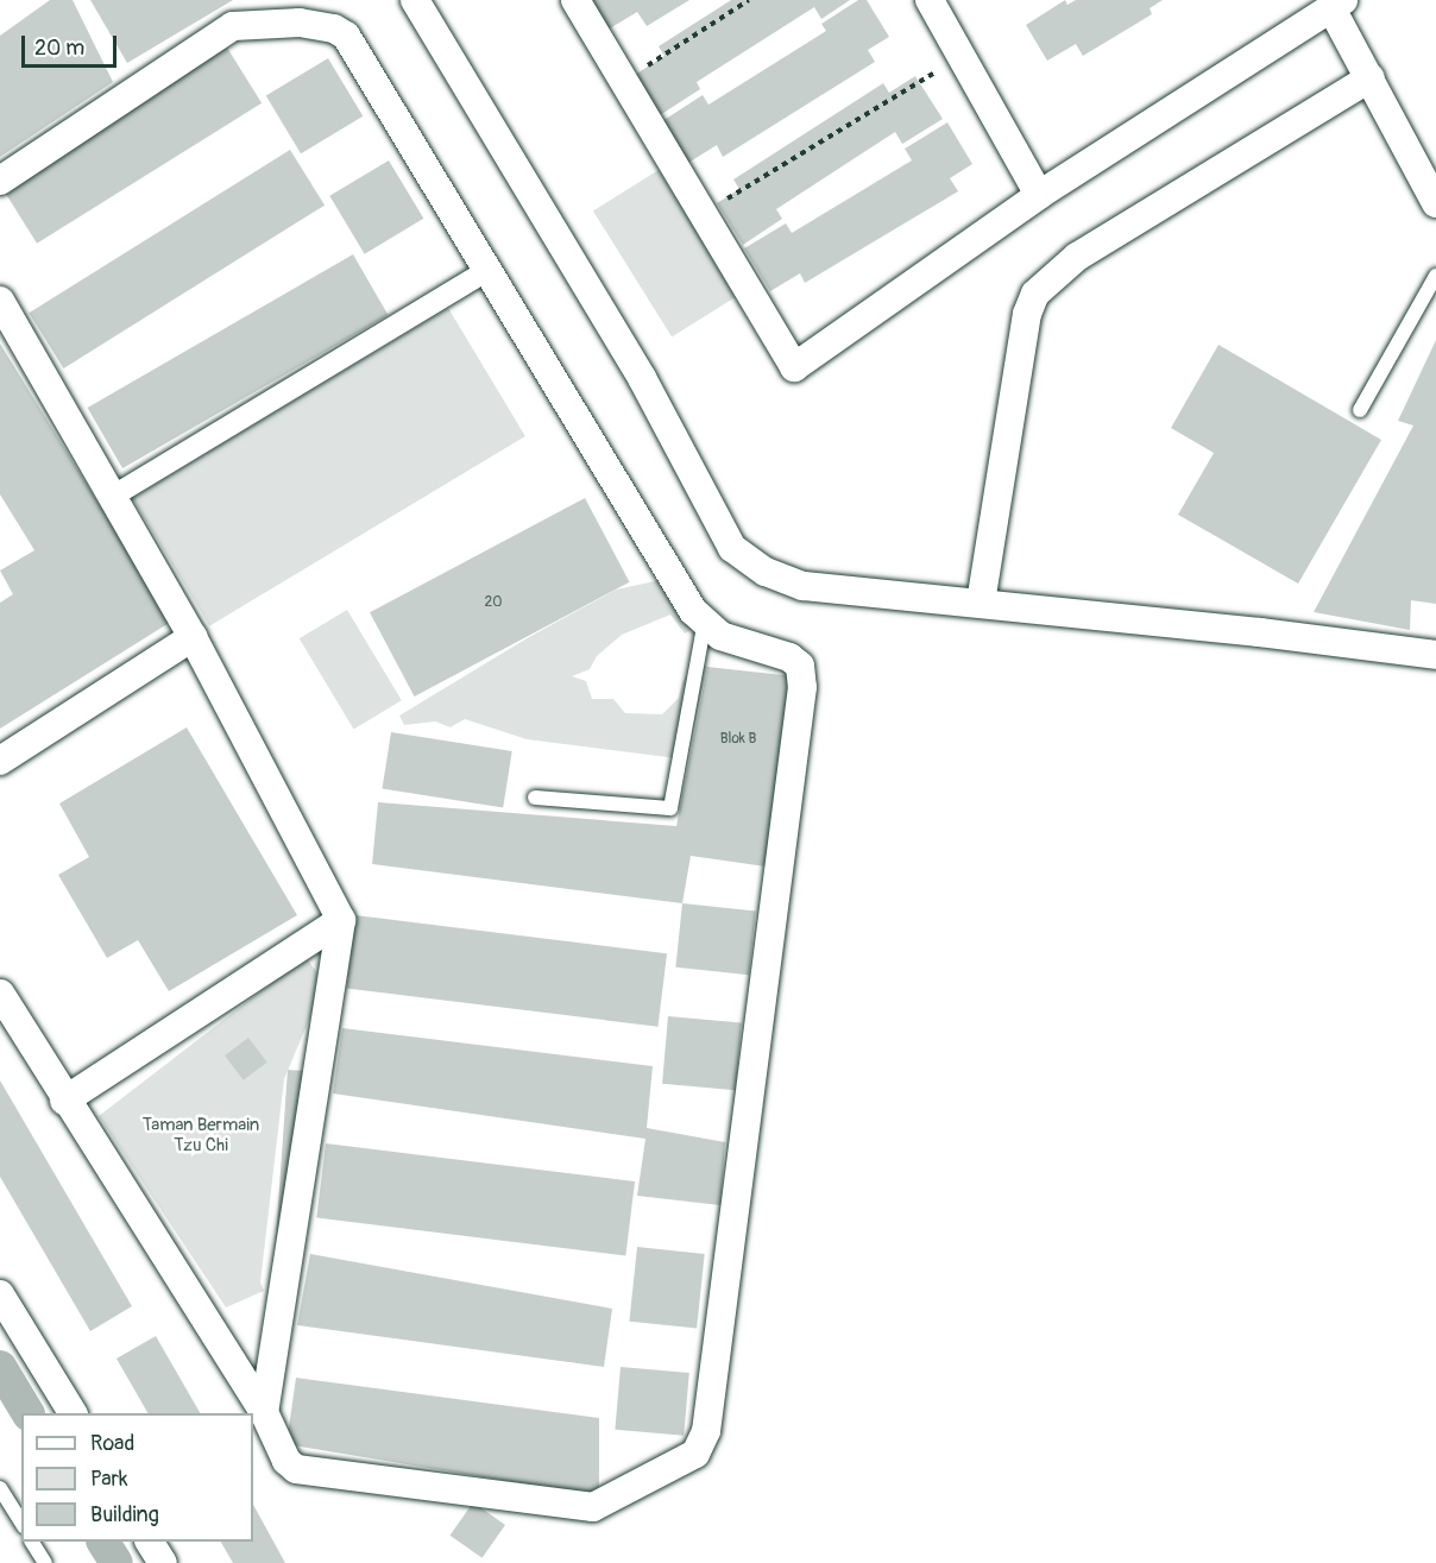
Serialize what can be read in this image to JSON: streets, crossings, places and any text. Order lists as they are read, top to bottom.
{
  "parks": ["Taman Bermain Tzu Chi"],
  "house_numbers": ["20", "Blok B"],
  "legend": ["Road", "Park", "Building"],
  "scale_bar": "20 m"
}
